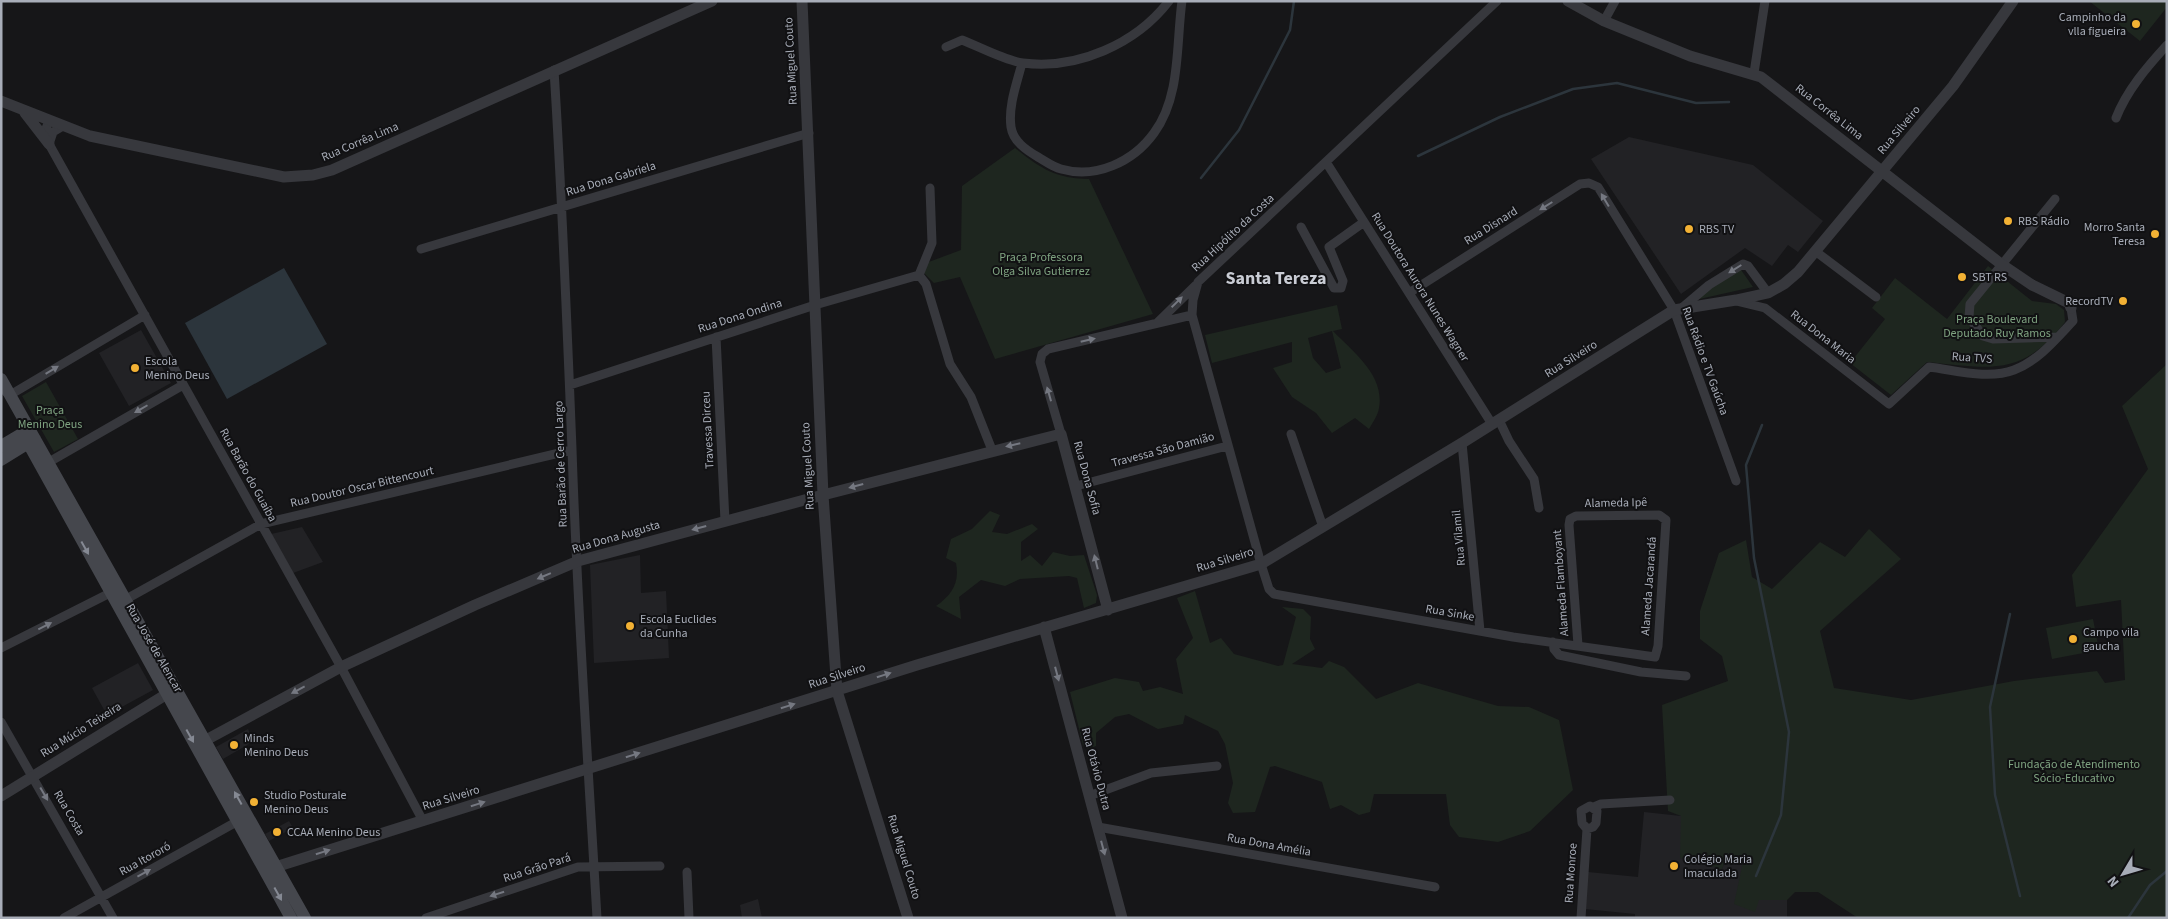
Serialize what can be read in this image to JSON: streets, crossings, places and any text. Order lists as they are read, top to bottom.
{
  "streets": {
    "main road": ["Rua José de Alencar"],
    "street": [
      "Rua Miguel Couto",
      "Rua Corrêa Lima",
      "Rua Silveiro",
      "Rua Dona Gabriela",
      "Rua Disnard",
      "Rua Hipólito da Costa",
      "Rua Doutora Aurora Nunes Wagner",
      "Rua Dona Ondina",
      "Rua Dona Maria",
      "Rua TVS",
      "Rua Rádio e TV Gaúcha",
      "Travessa Dirceu",
      "Travessa São Damião",
      "Rua Barão de Cerro Largo",
      "Rua Barão do Guaíba",
      "Rua Dona Sofia",
      "Rua Doutor Oscar Bittencourt",
      "Alameda Ipê",
      "Rua Dona Augusta",
      "Rua Vilamil",
      "Alameda Flamboyant",
      "Alameda Jacarandá",
      "Rua Sinke",
      "Rua Múcio Teixeira",
      "Rua Otávio Dutra",
      "Rua Costa",
      "Rua Dona Amélia",
      "Rua Itororó",
      "Rua Grão Pará",
      "Rua Monroe"
    ]
  },
  "crossings": [
    ["Rua Miguel Couto", "Rua Silveiro"],
    ["Rua Miguel Couto", "Rua Dona Gabriela"],
    ["Rua Miguel Couto", "Rua Dona Ondina"],
    ["Rua Miguel Couto", "Rua Dona Augusta"],
    ["Rua Corrêa Lima", "Rua Silveiro"],
    ["Rua Corrêa Lima", "Rua TVS"],
    ["Rua Corrêa Lima", "Rua Barão de Cerro Largo"],
    ["Rua Corrêa Lima", "Rua Barão do Guaíba"],
    ["Rua Silveiro", "Rua Hipólito da Costa"],
    ["Rua Silveiro", "Rua Doutora Aurora Nunes Wagner"],
    ["Rua Silveiro", "Rua Dona Maria"],
    ["Rua Silveiro", "Rua Rádio e TV Gaúcha"],
    ["Rua Silveiro", "Rua Barão de Cerro Largo"],
    ["Rua Silveiro", "Rua Barão do Guaíba"],
    ["Rua Silveiro", "Rua Dona Sofia"],
    ["Rua Silveiro", "Rua Vilamil"],
    ["Rua Silveiro", "Rua Sinke"],
    ["Rua Silveiro", "Rua José de Alencar"],
    ["Rua Silveiro", "Rua Otávio Dutra"],
    ["Rua Dona Gabriela", "Rua Barão de Cerro Largo"],
    ["Rua Disnard", "Rua Doutora Aurora Nunes Wagner"],
    ["Rua Disnard", "Rua Rádio e TV Gaúcha"],
    ["Rua Hipólito da Costa", "Rua Doutora Aurora Nunes Wagner"],
    ["Rua Hipólito da Costa", "Travessa São Damião"],
    ["Rua Hipólito da Costa", "Rua Sinke"],
    ["Rua Dona Ondina", "Travessa Dirceu"],
    ["Rua Dona Ondina", "Rua Barão de Cerro Largo"],
    ["Rua Dona Maria", "Rua TVS"],
    ["Travessa Dirceu", "Rua Dona Augusta"],
    ["Travessa São Damião", "Rua Dona Sofia"],
    ["Rua Barão de Cerro Largo", "Rua Doutor Oscar Bittencourt"],
    ["Rua Barão de Cerro Largo", "Rua Dona Augusta"],
    ["Rua Barão de Cerro Largo", "Rua Grão Pará"],
    ["Rua Barão do Guaíba", "Rua Doutor Oscar Bittencourt"],
    ["Rua Barão do Guaíba", "Rua Dona Augusta"],
    ["Rua Dona Sofia", "Rua Dona Augusta"],
    ["Rua Doutor Oscar Bittencourt", "Rua José de Alencar"],
    ["Alameda Ipê", "Alameda Flamboyant"],
    ["Alameda Ipê", "Alameda Jacarandá"],
    ["Rua Dona Augusta", "Rua José de Alencar"],
    ["Rua Vilamil", "Rua Sinke"],
    ["Alameda Flamboyant", "Rua Sinke"],
    ["Alameda Jacarandá", "Rua Sinke"],
    ["Rua José de Alencar", "Rua Múcio Teixeira"],
    ["Rua José de Alencar", "Rua Itororó"],
    ["Rua Múcio Teixeira", "Rua Costa"],
    ["Rua Otávio Dutra", "Rua Dona Amélia"],
    ["Rua Costa", "Rua Itororó"]
  ],
  "one_way": [
    "Rua Silveiro",
    "Rua Disnard",
    "Rua Rádio e TV Gaúcha",
    "Rua Dona Augusta",
    "Rua Otávio Dutra",
    "Rua Costa",
    "Rua Itororó",
    "Rua Grão Pará"
  ],
  "districts": ["Santa Tereza"],
  "parks": [
    "Praça Professora Olga Silva Gutierrez",
    "Praça Boulevard Deputado Ruy Ramos",
    "Praça Menino Deus",
    "Fundação de Atendimento Sócio-Educativo"
  ],
  "places": [
    "Campinho da vlla figueira",
    "RBS Rádio",
    "RBS TV",
    "Morro Santa Teresa",
    "SBT RS",
    "RecordTV",
    "Escola Menino Deus",
    "Escola Euclides da Cunha",
    "Campo vila gaucha",
    "Minds Menino Deus",
    "Studio Posturale Menino Deus",
    "CCAA Menino Deus",
    "Colégio Maria Imaculada"
  ],
  "north": "bottom left"
}
